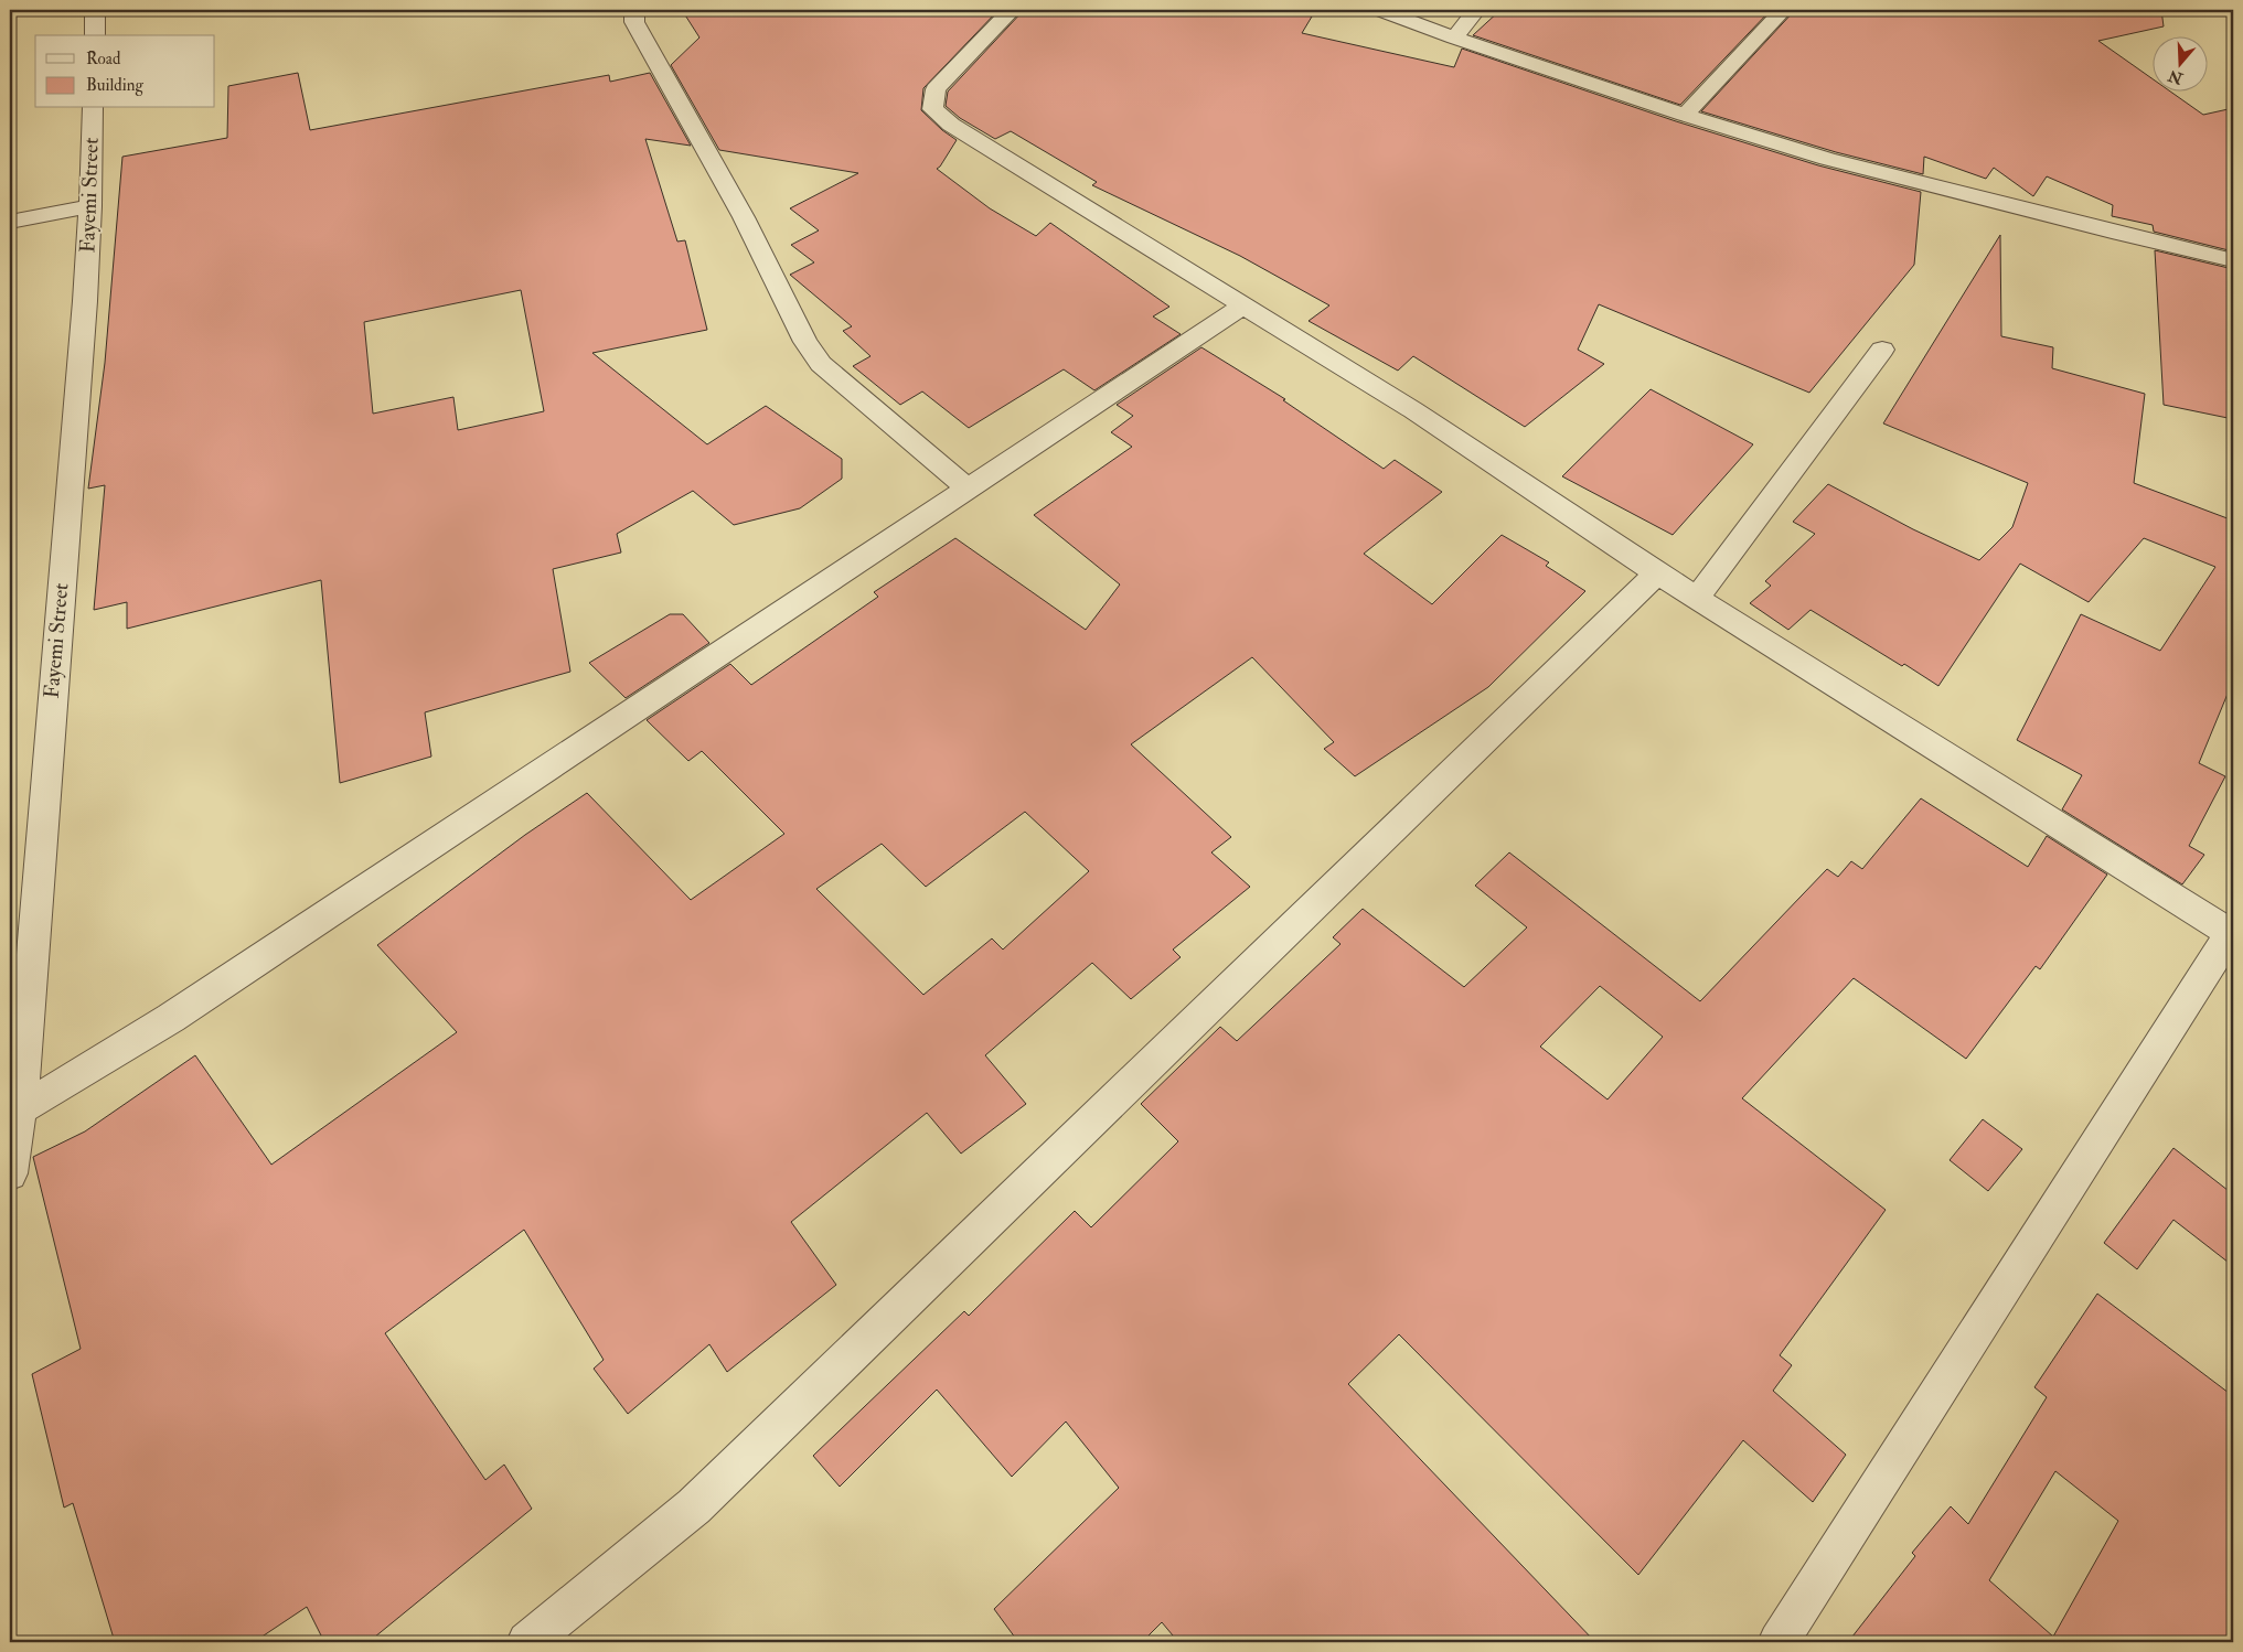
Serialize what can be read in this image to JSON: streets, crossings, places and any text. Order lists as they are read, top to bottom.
{
  "streets": {
    "street": ["Fayemi Street"]
  },
  "legend": ["Road", "Building"],
  "north": "bottom"
}
